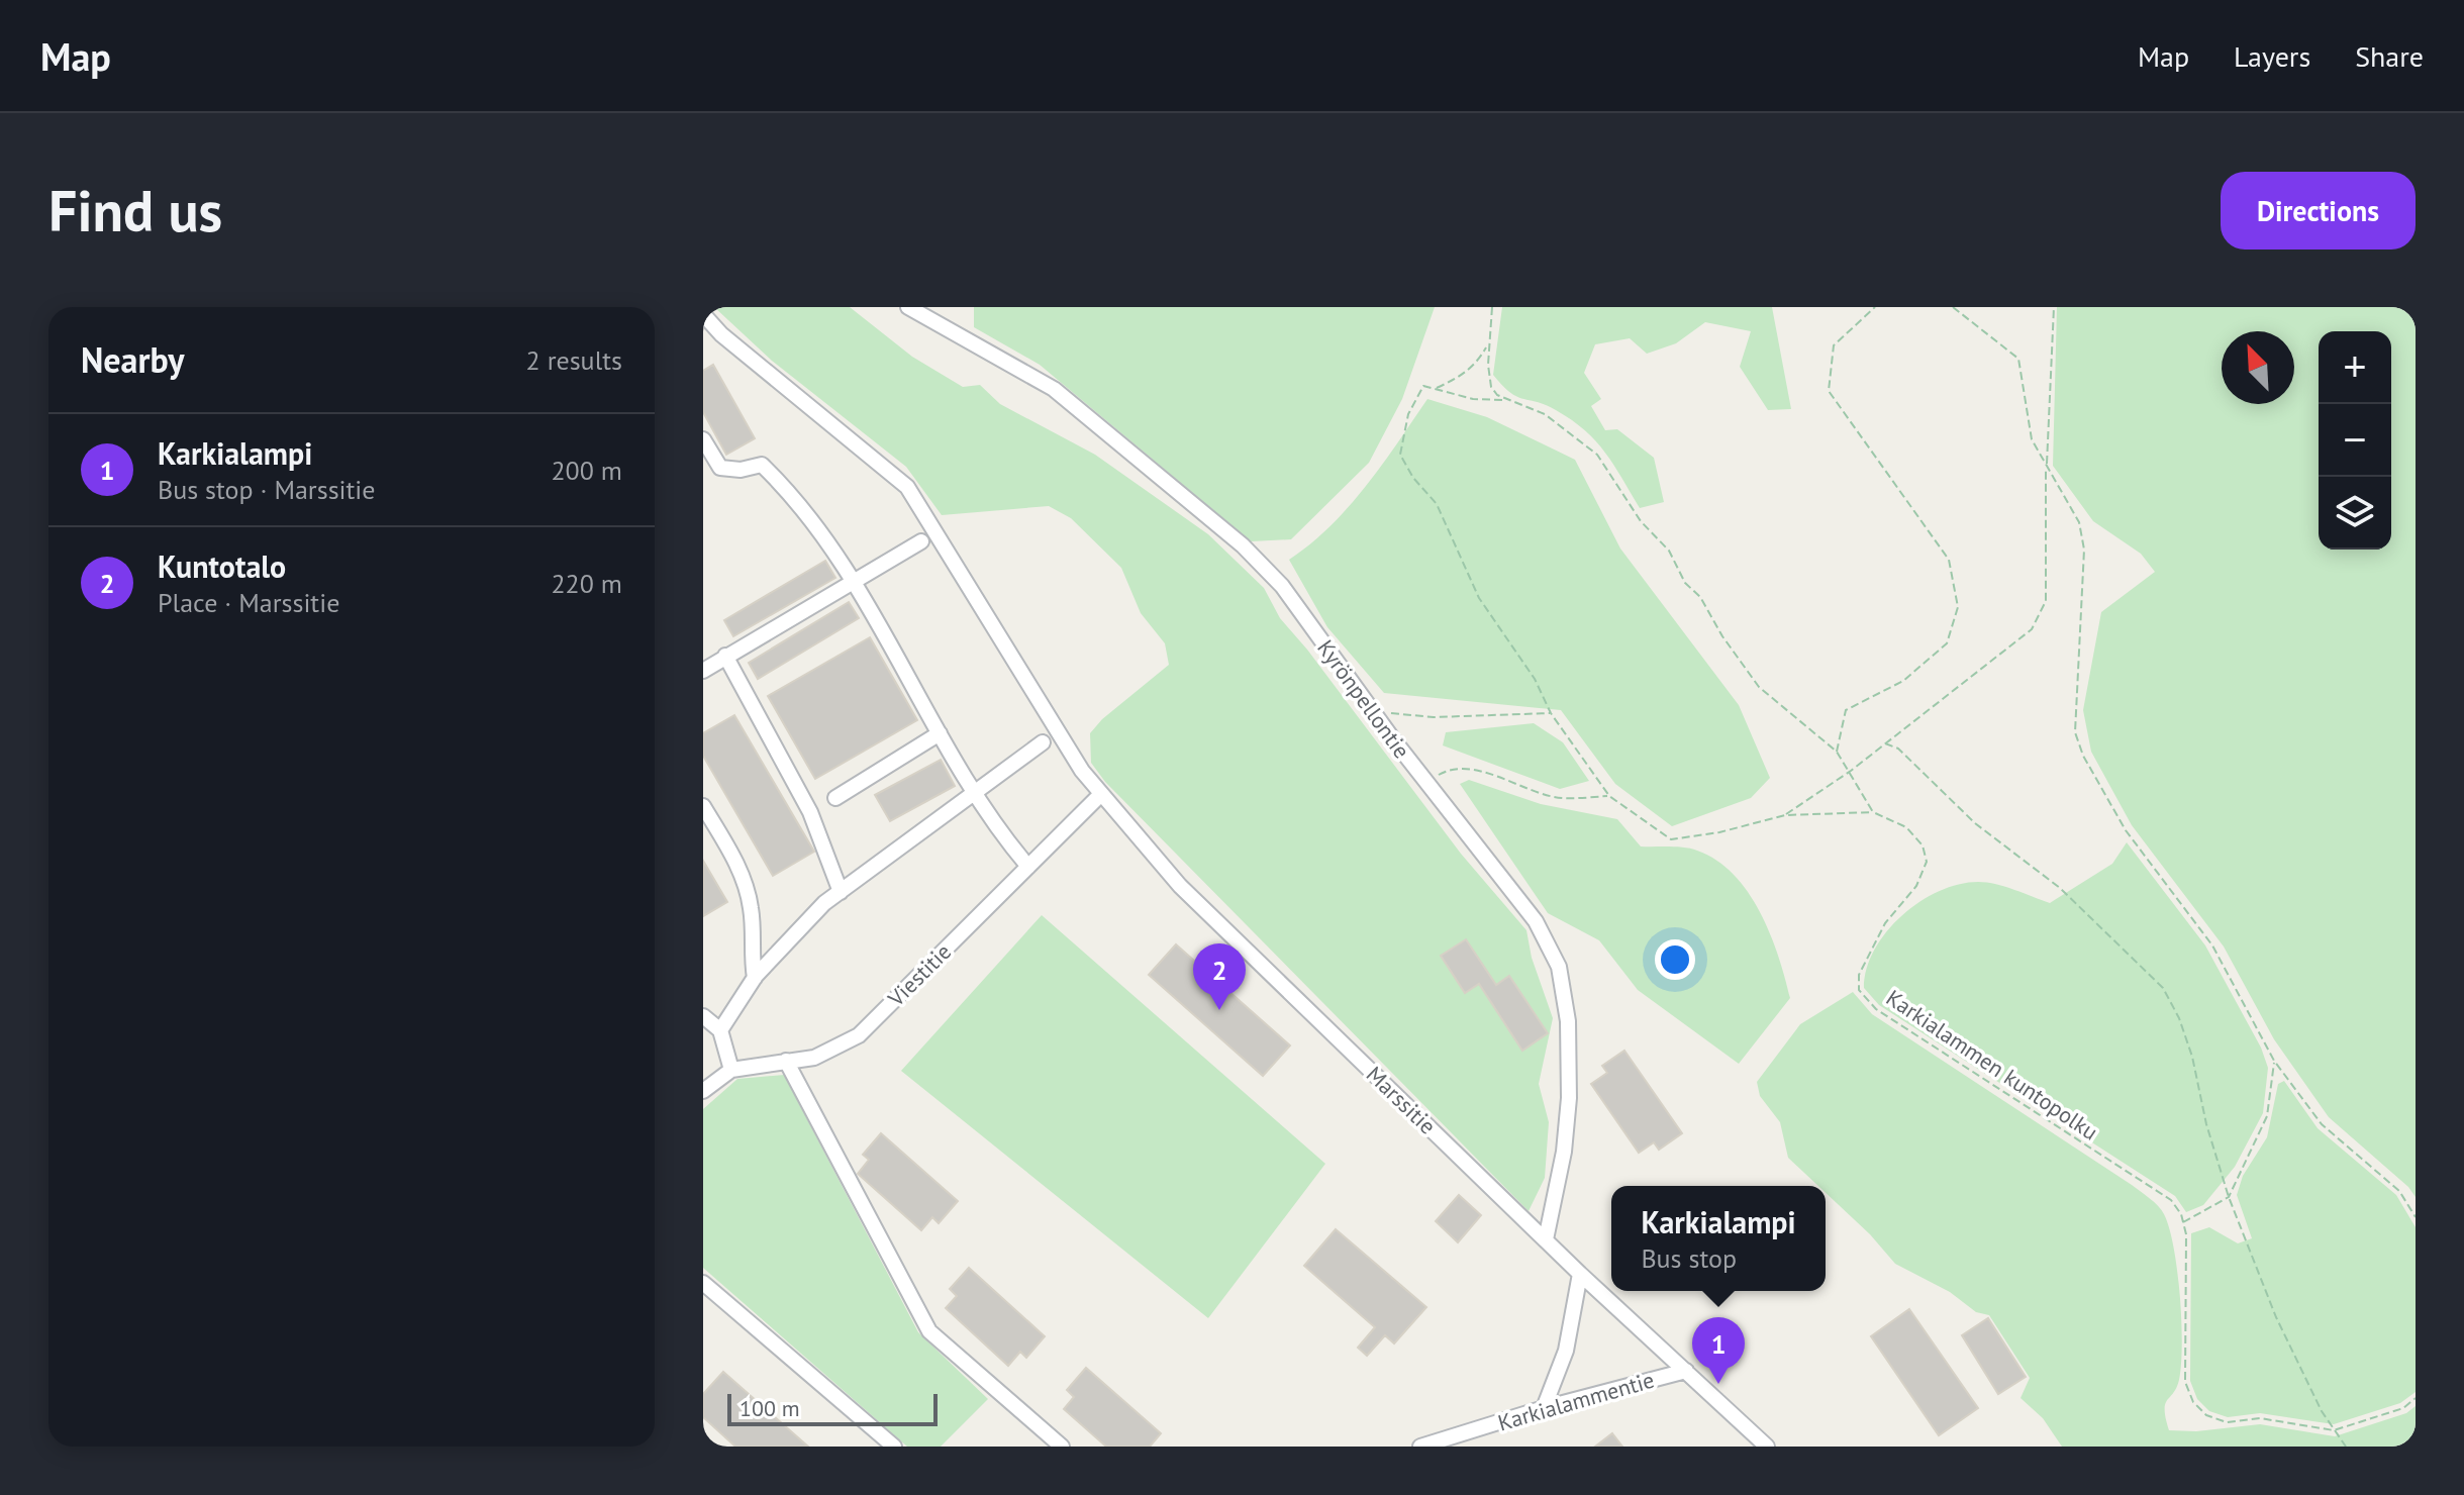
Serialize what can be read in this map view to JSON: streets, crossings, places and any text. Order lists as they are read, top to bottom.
{
  "streets": {
    "street": [
      "Kyrönpellontie",
      "Viestitie",
      "Marssitie",
      "Karkialammentie"
    ],
    "path": ["Karkialammen kuntopolku"]
  },
  "crossings": [
    ["Kyrönpellontie", "Marssitie"],
    ["Viestitie", "Marssitie"],
    ["Marssitie", "Karkialammentie"]
  ],
  "scale_bar": "100 m",
  "north": "top left",
  "page": {
    "header": "Map",
    "nav": ["Map", "Layers", "Share"],
    "buttons": "Directions",
    "title": "Find us",
    "heading": ["Nearby", "2 results"],
    "map_buttons": ["+", "−"],
    "list": [
      {
        "mark": "1",
        "name": "Karkialampi",
        "note": "Bus stop · Marssitie",
        "value": "200 m"
      },
      {
        "mark": "2",
        "name": "Kuntotalo",
        "note": "Place · Marssitie",
        "value": "220 m"
      }
    ],
    "pins": ["2", "1"],
    "popup": ["Karkialampi", "Bus stop"],
    "scale": "100 m"
  }
}
